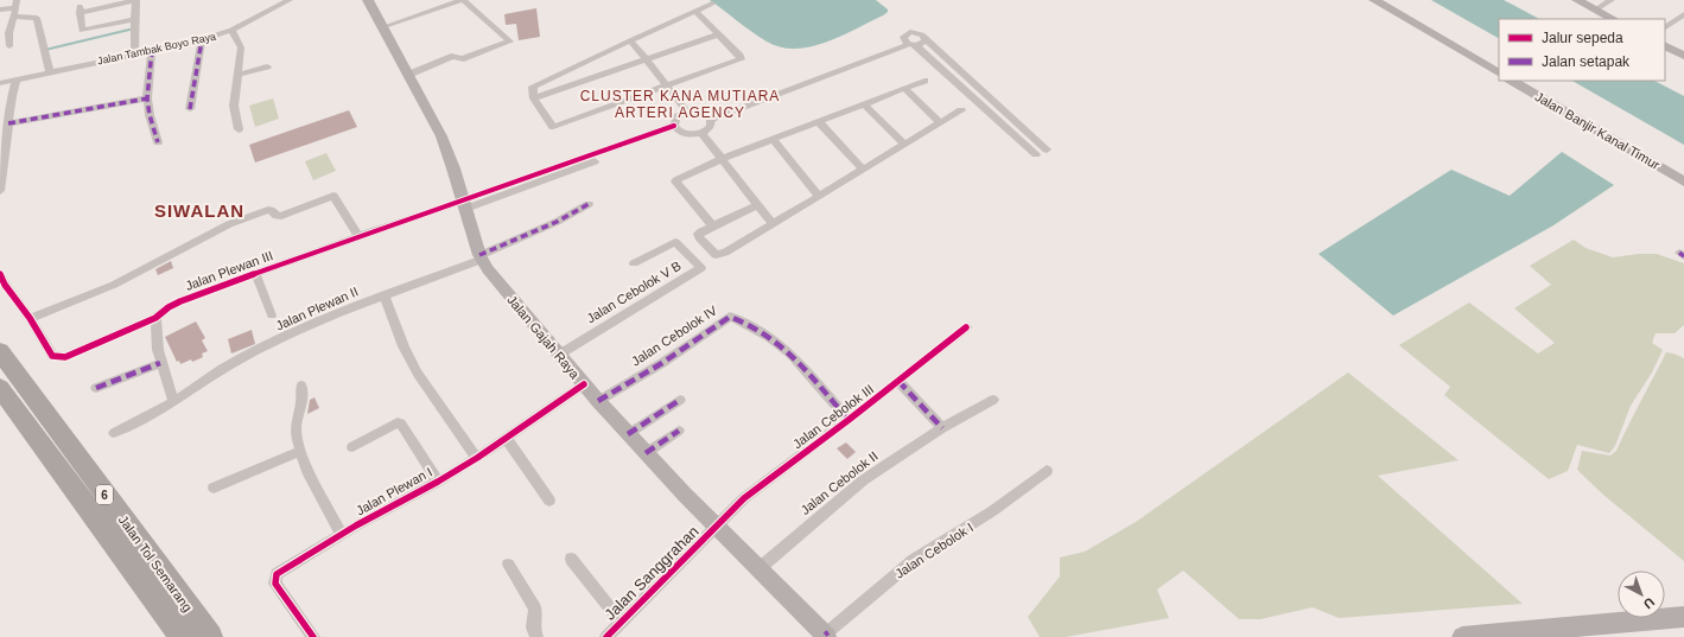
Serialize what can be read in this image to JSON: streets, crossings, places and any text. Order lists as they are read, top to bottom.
{
  "streets": {
    "highway": ["6", "Jalan Tol Semarang"],
    "main road": ["Jalan Banjir Kanal Timur", "Jalan Gajah Raya"],
    "street": [
      "Jalan Tambak Boyo Raya",
      "Jalan Plewan III",
      "Jalan Cebolok V B",
      "Jalan Plewan II",
      "Jalan Cebolok IV",
      "Jalan Cebolok III",
      "Jalan Cebolok II",
      "Jalan Plewan I",
      "Jalan Cebolok I",
      "Jalan Sanggrahan"
    ]
  },
  "crossings": [
    ["Jalan Plewan III", "Jalan Gajah Raya"],
    ["Jalan Cebolok V B", "Jalan Gajah Raya"],
    ["Jalan Plewan II", "Jalan Gajah Raya"],
    ["Jalan Cebolok IV", "Jalan Gajah Raya"],
    ["Jalan Cebolok IV", "Jalan Cebolok III"],
    ["Jalan Gajah Raya", "Jalan Cebolok III"],
    ["Jalan Gajah Raya", "Jalan Cebolok II"],
    ["Jalan Gajah Raya", "Jalan Plewan I"],
    ["Jalan Gajah Raya", "Jalan Cebolok I"],
    ["Jalan Gajah Raya", "Jalan Sanggrahan"],
    ["Jalan Cebolok III", "Jalan Sanggrahan"]
  ],
  "districts": ["CLUSTER KANA MUTIARA ARTERI AGENCY", "SIWALAN"],
  "legend": ["Jalur sepeda", "Jalan setapak"],
  "north": "bottom right"
}
